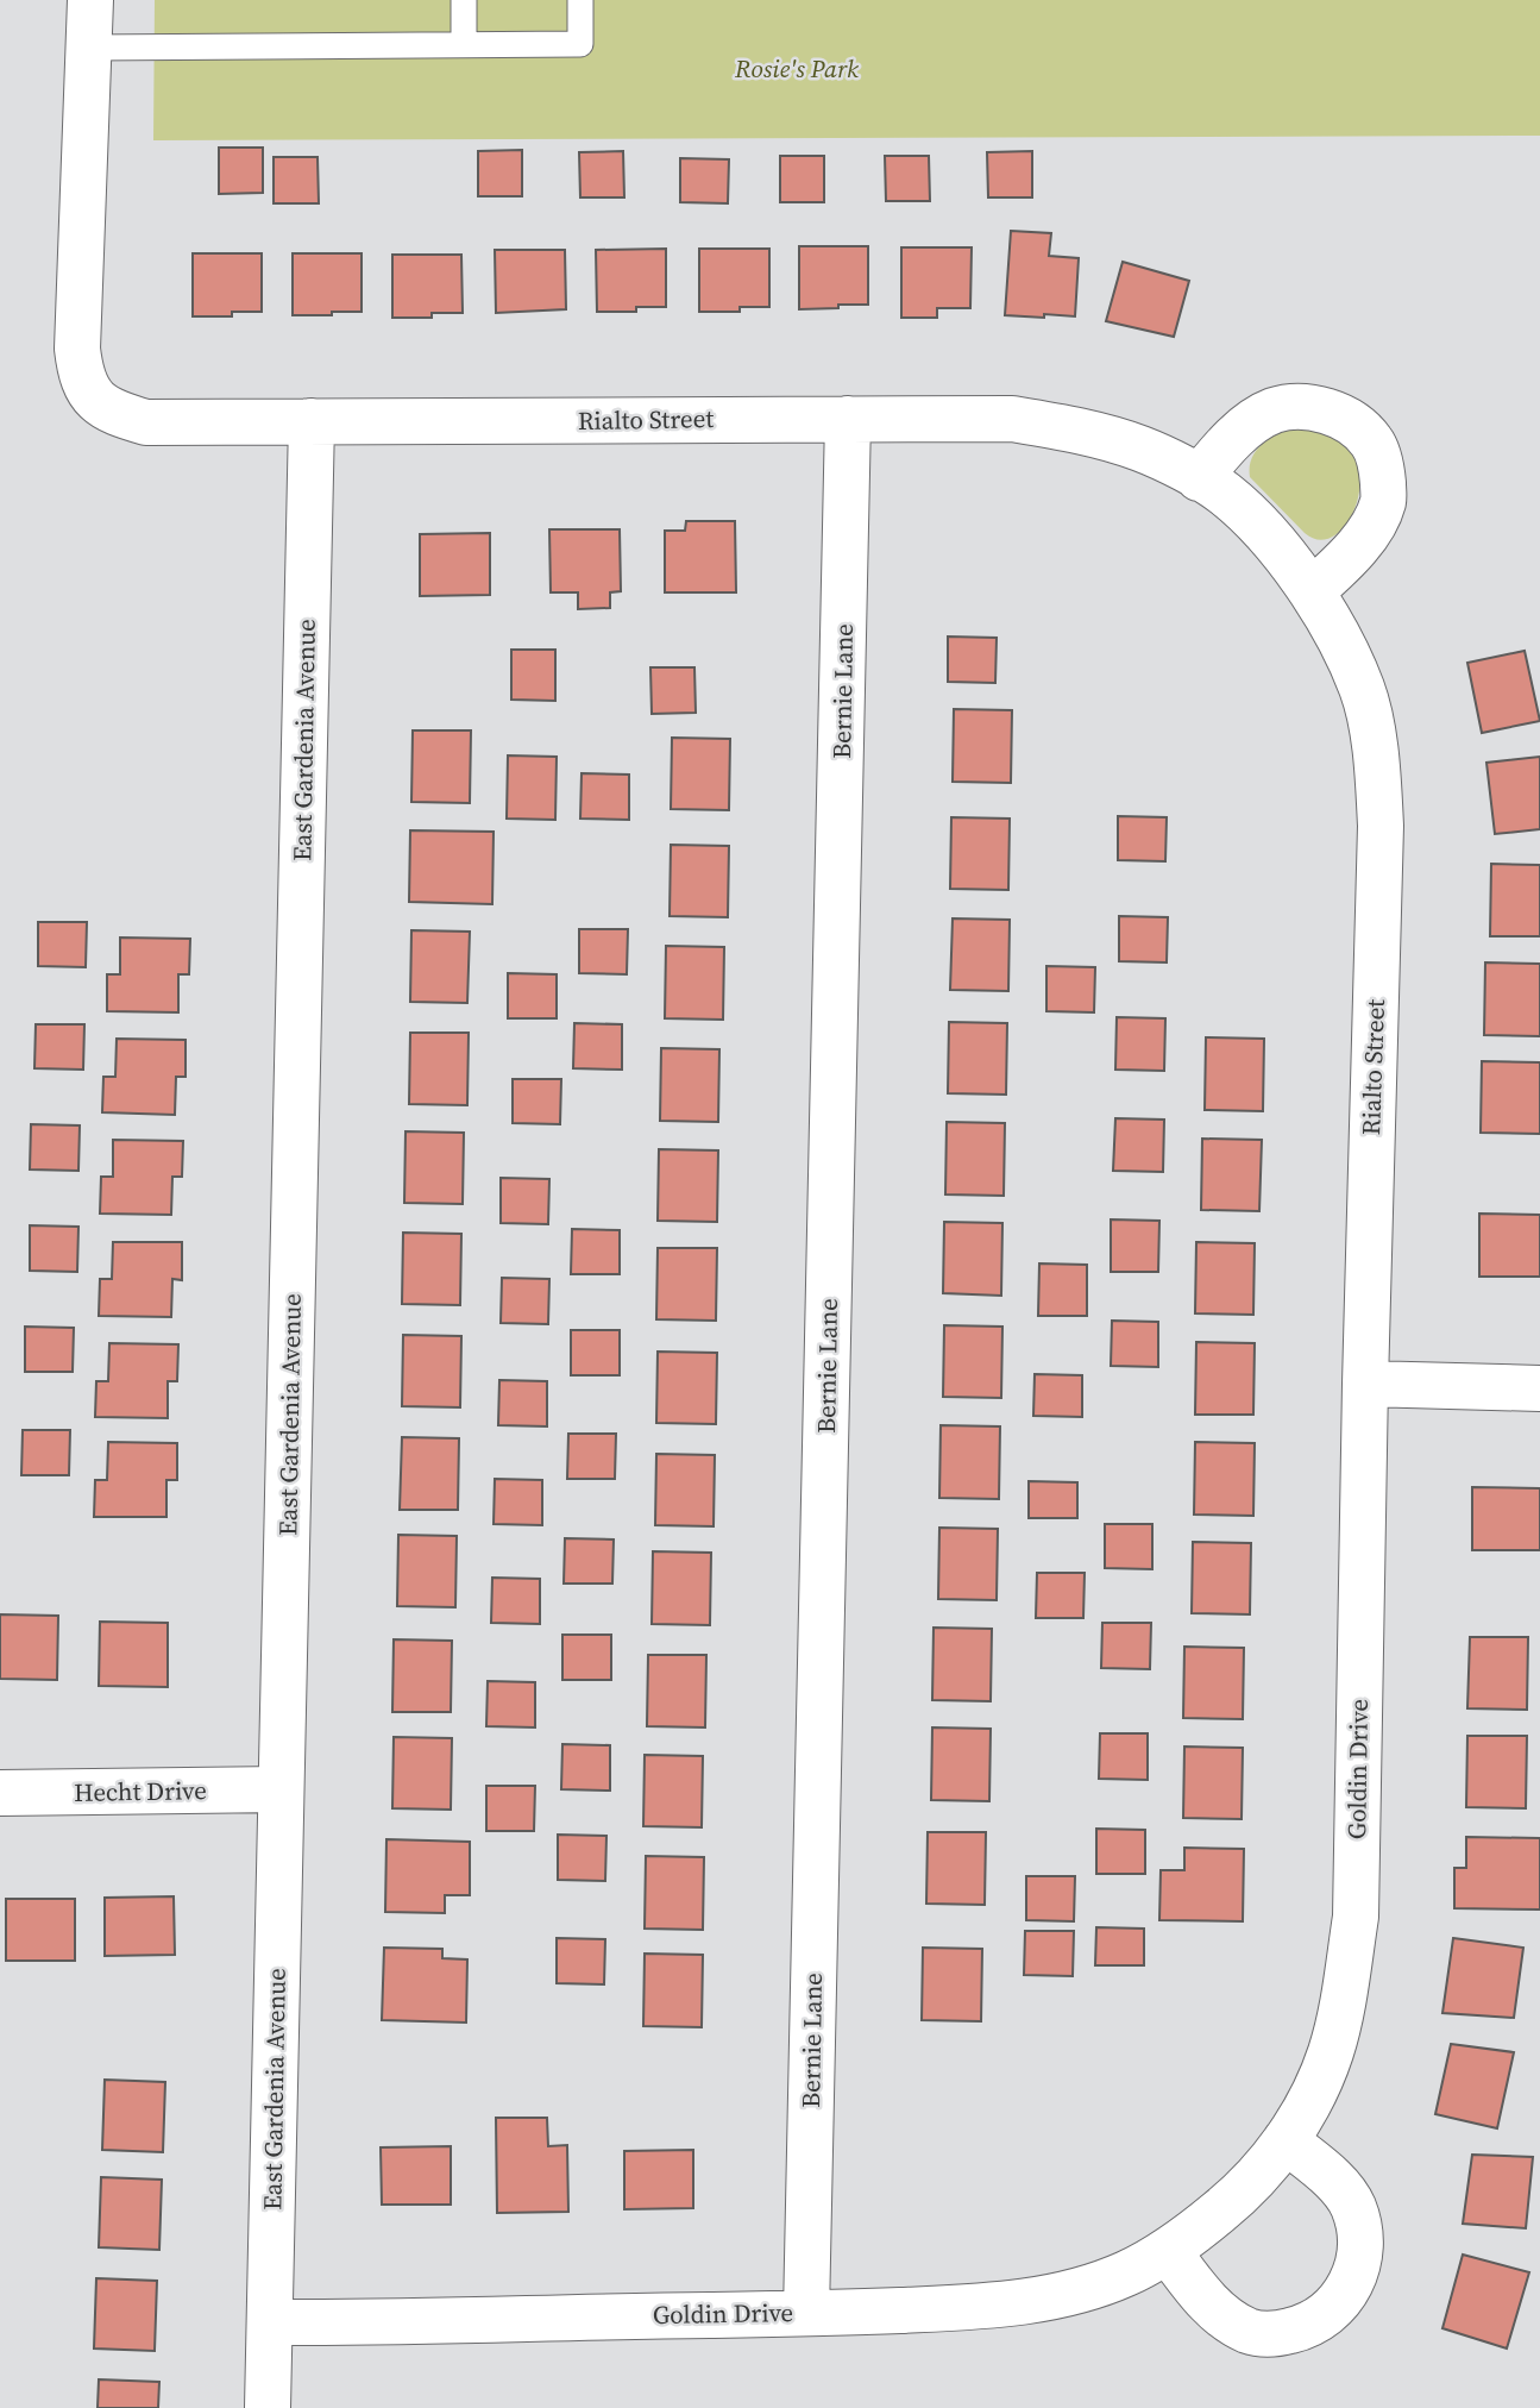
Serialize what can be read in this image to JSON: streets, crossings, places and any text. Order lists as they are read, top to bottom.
{
  "streets": {
    "street": [
      "Rialto Street",
      "Bernie Lane",
      "East Gardenia Avenue",
      "Goldin Drive",
      "Hecht Drive"
    ]
  },
  "crossings": [
    ["Rialto Street", "Bernie Lane"],
    ["Rialto Street", "East Gardenia Avenue"],
    ["Rialto Street", "Goldin Drive"],
    ["Bernie Lane", "Goldin Drive"],
    ["East Gardenia Avenue", "Goldin Drive"],
    ["East Gardenia Avenue", "Hecht Drive"]
  ],
  "parks": ["Rosie's Park"]
}
